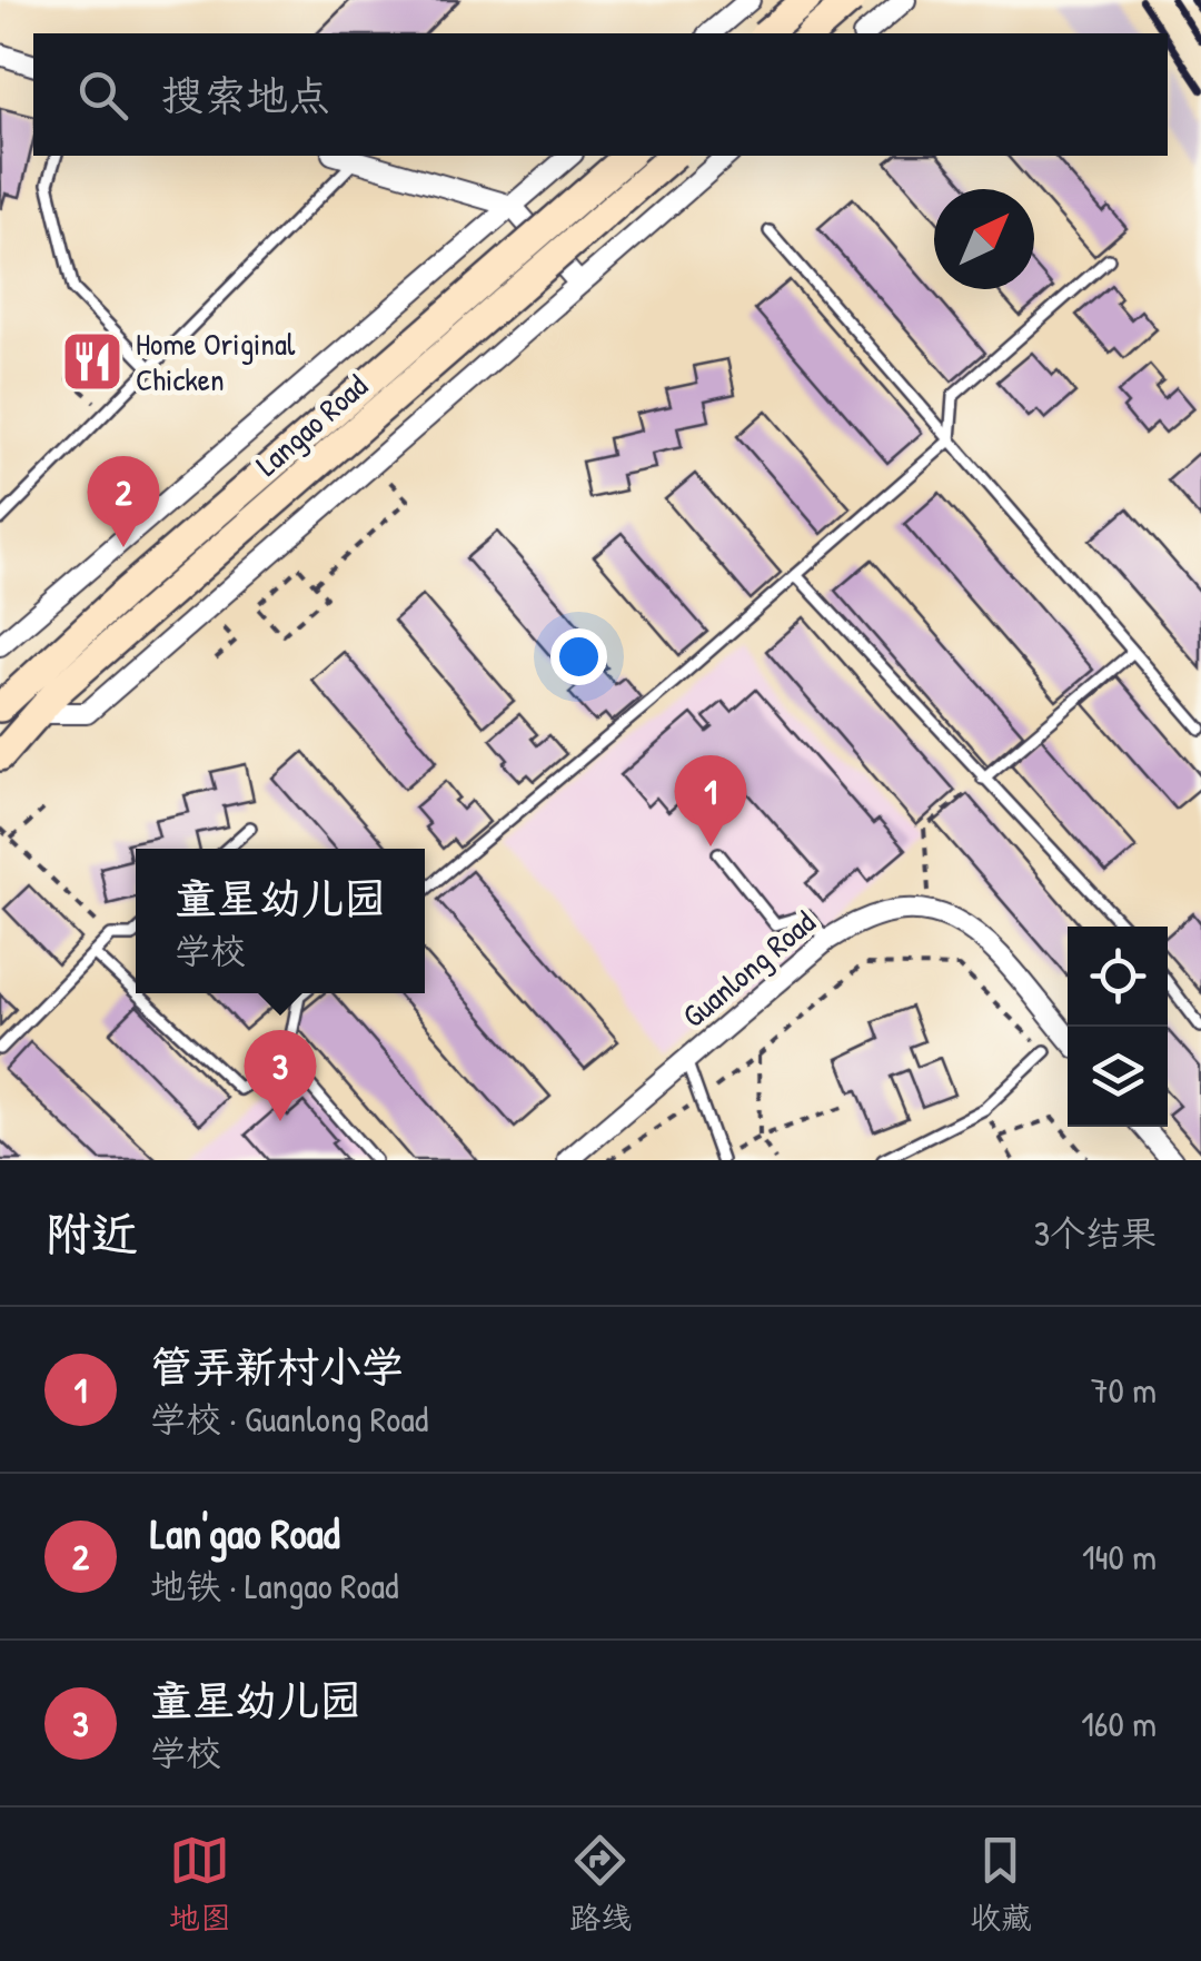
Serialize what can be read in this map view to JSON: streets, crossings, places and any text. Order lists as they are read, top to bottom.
{
  "streets": {
    "main road": ["Langao Road"],
    "street": ["Guanlong Road"]
  },
  "places": {
    "restaurant": ["Home Original Chicken"]
  },
  "north": "top right",
  "page": {
    "search": "搜索地点",
    "pins": ["2", "1", "3"],
    "popup": ["童星幼儿园", "学校"],
    "heading": ["附近", "3个结果"],
    "list": [
      {
        "mark": "1",
        "name": "管弄新村小学",
        "note": "学校 · Guanlong Road",
        "value": "70 m"
      },
      {
        "mark": "2",
        "name": "Lan'gao Road",
        "note": "地铁 · Langao Road",
        "value": "140 m"
      },
      {
        "mark": "3",
        "name": "童星幼儿园",
        "note": "学校",
        "value": "160 m"
      }
    ],
    "nav": ["地图", "路线", "收藏"]
  }
}
